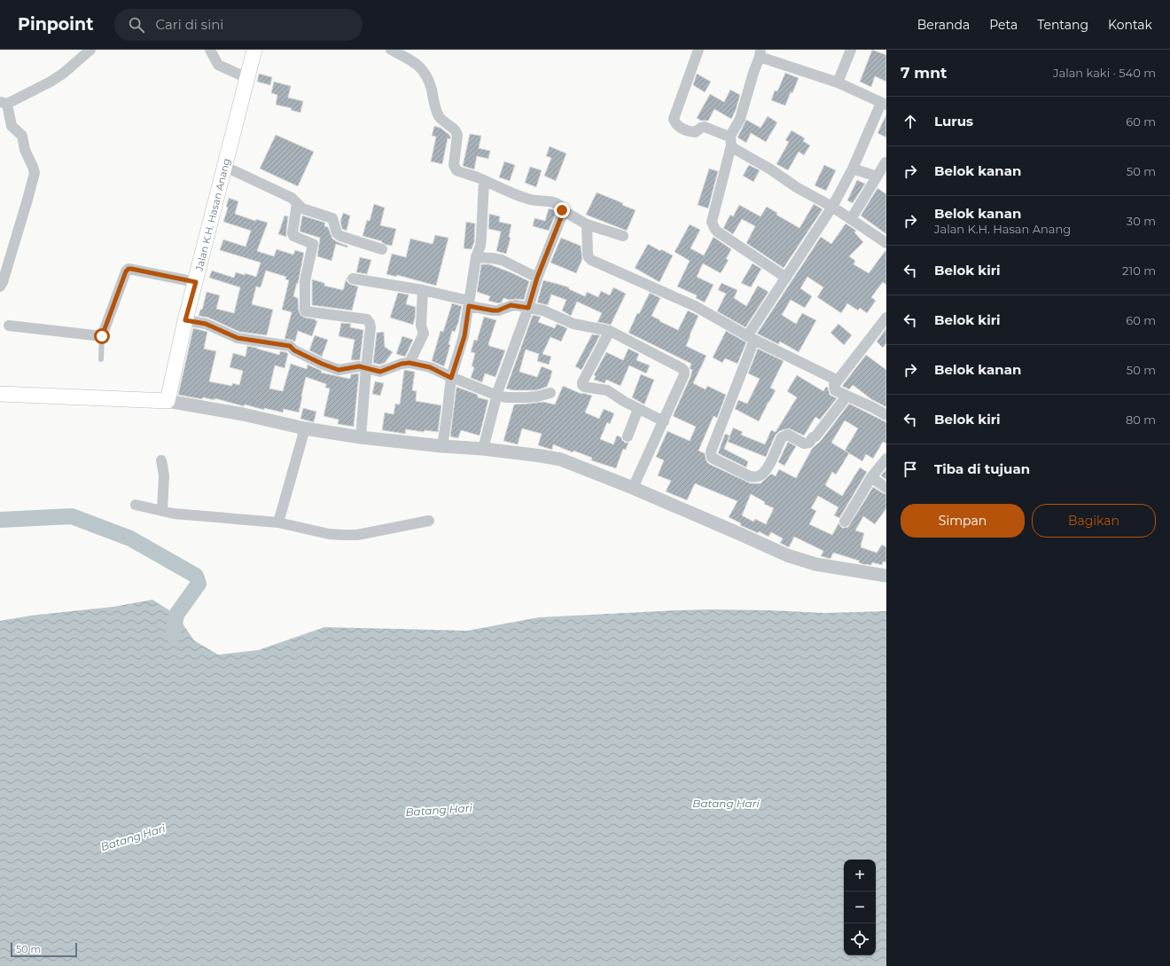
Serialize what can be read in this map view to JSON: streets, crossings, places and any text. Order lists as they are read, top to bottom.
{
  "streets": {
    "main road": ["Jalan K.H. Hasan Anang"]
  },
  "water": ["Batang Hari"],
  "scale_bar": "50 m",
  "page": {
    "header": "Pinpoint",
    "search": "Cari di sini",
    "nav": [
      "Beranda",
      "Peta",
      "Tentang",
      "Kontak"
    ],
    "heading": ["7 mnt", "Jalan kaki · 540 m"],
    "list": [
      ["Lurus", "60 m"],
      ["Belok kanan", "50 m"],
      ["Belok kanan", "Jalan K.H. Hasan Anang", "30 m"],
      ["Belok kiri", "210 m"],
      ["Belok kiri", "60 m"],
      ["Belok kanan", "50 m"],
      ["Belok kiri", "80 m"],
      "Tiba di tujuan"
    ],
    "buttons": ["Simpan", "Bagikan"],
    "map_buttons": ["+", "−"],
    "scale": "50 m"
  }
}
